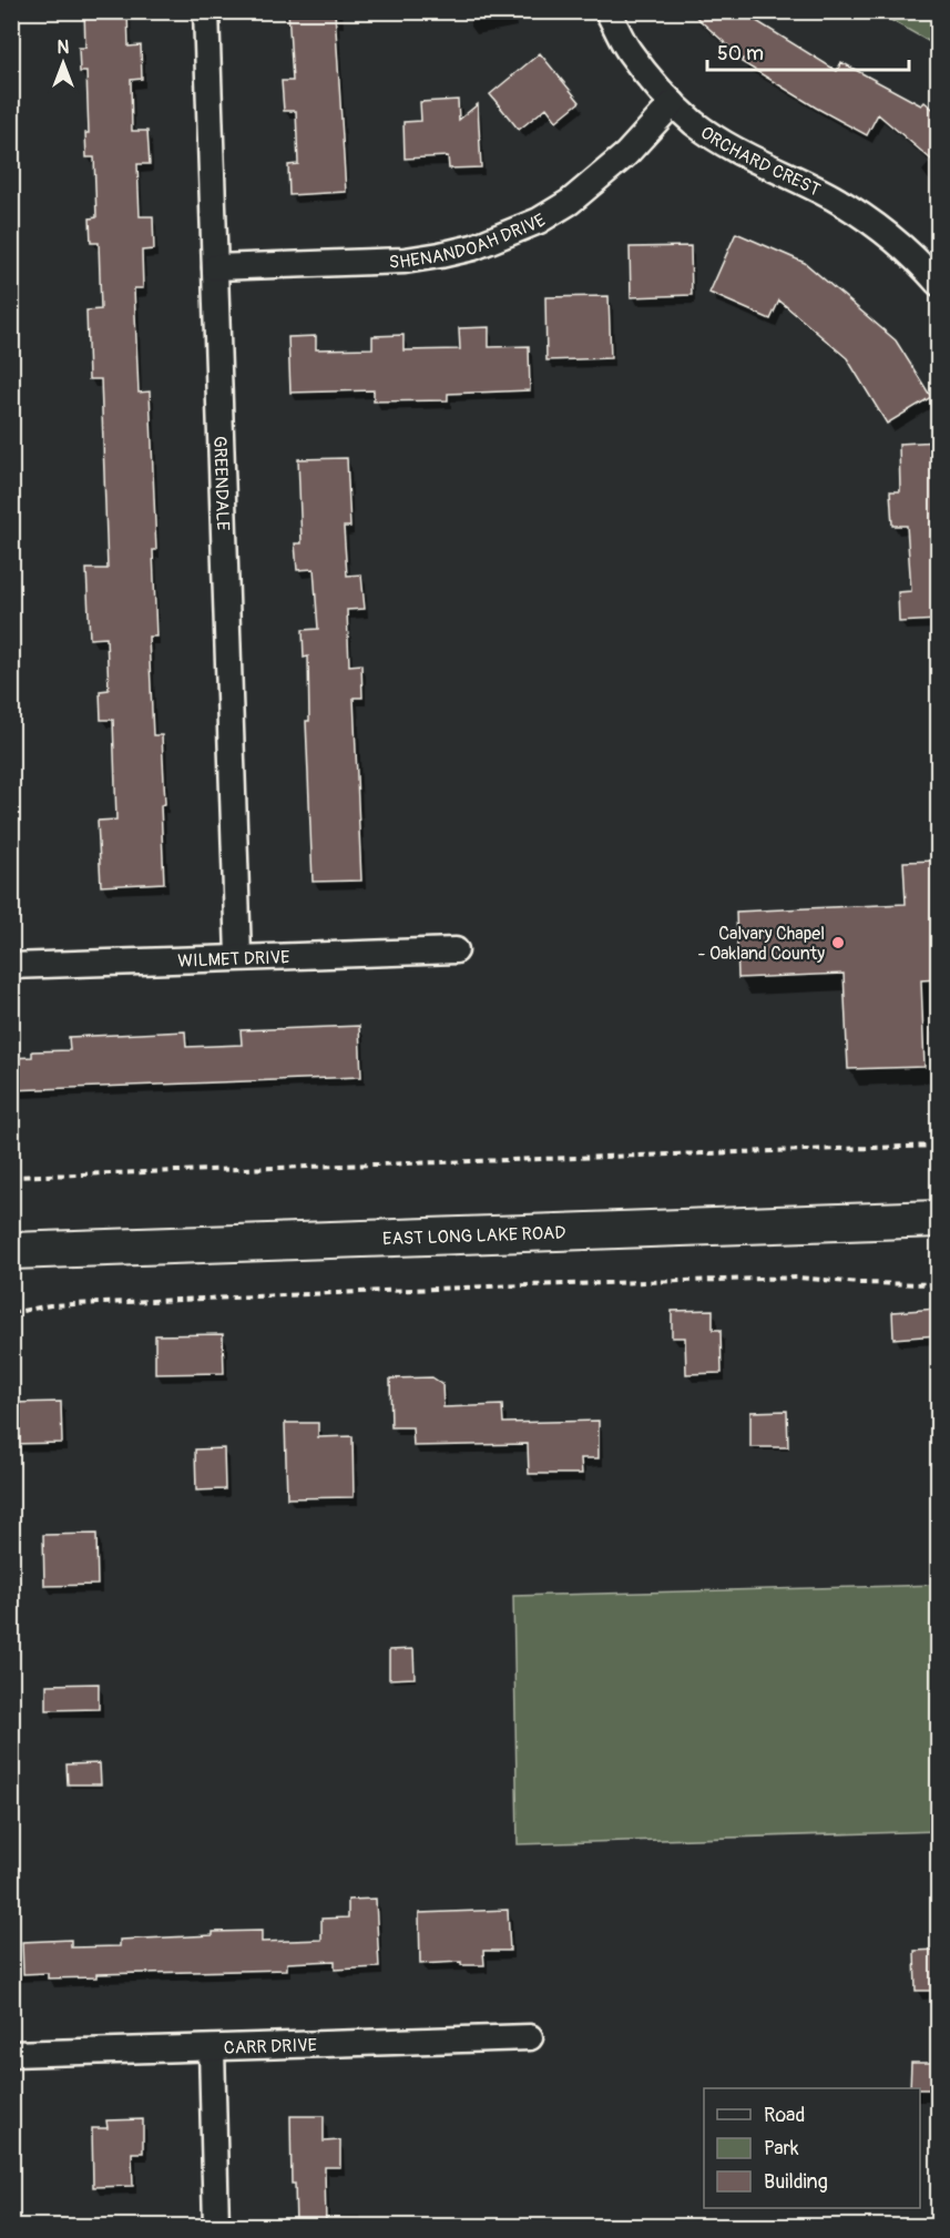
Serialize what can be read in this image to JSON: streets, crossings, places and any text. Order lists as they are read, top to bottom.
{
  "streets": {
    "main road": ["EAST LONG LAKE ROAD"],
    "street": [
      "ORCHARD CREST",
      "SHENANDOAH DRIVE",
      "GREENDALE",
      "WILMET DRIVE",
      "CARR DRIVE"
    ]
  },
  "crossings": [
    ["ORCHARD CREST", "SHENANDOAH DRIVE"],
    ["SHENANDOAH DRIVE", "GREENDALE"],
    ["GREENDALE", "WILMET DRIVE"]
  ],
  "places": ["Calvary Chapel - Oakland County"],
  "legend": ["Road", "Park", "Building"],
  "scale_bar": "50 m",
  "north": "top"
}
